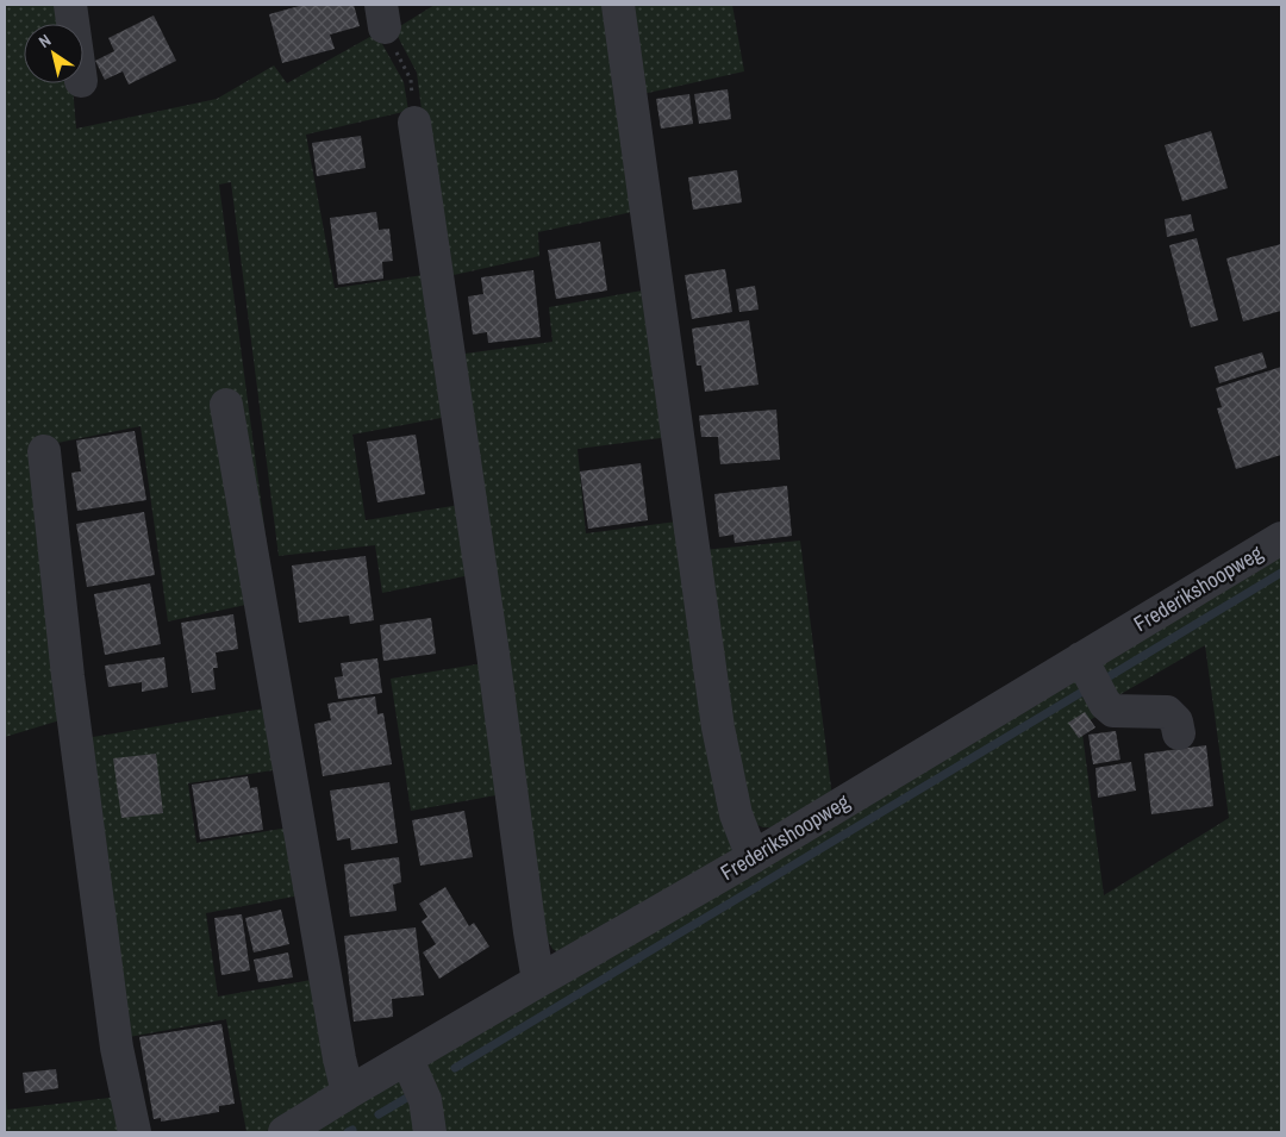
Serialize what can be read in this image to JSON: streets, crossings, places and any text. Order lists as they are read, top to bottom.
{
  "streets": {
    "street": ["Frederikshoopweg"]
  },
  "north": "top left"
}
